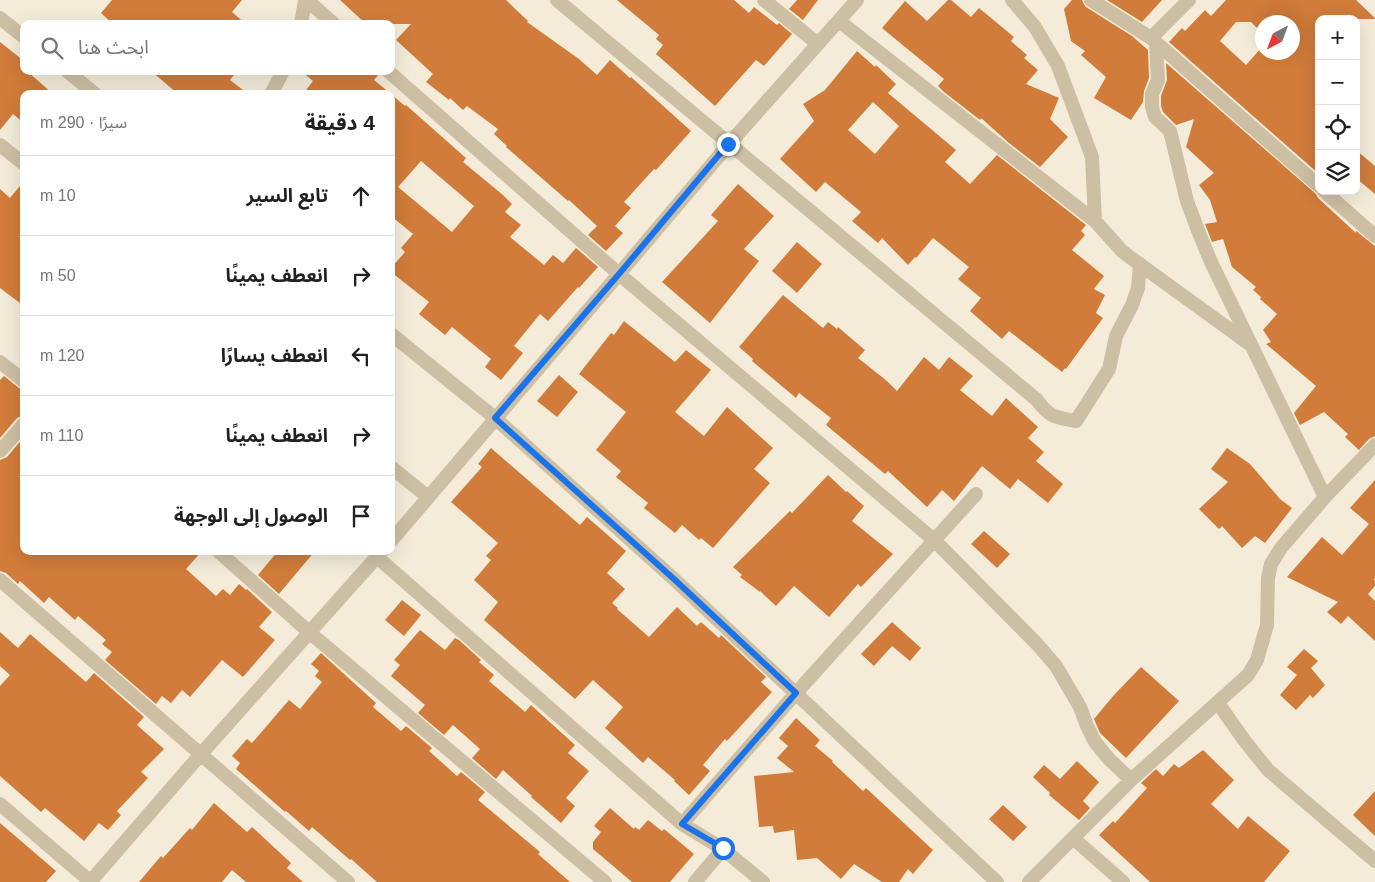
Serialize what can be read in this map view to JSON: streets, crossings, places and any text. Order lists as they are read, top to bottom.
{
  "north": "bottom left",
  "page": {
    "map_buttons": ["+", "−"],
    "search": "ابحث هنا",
    "heading": ["4 دقيقة", "سيرًا · 290 m"],
    "list": [
      ["تابع السير", "10 m"],
      ["انعطف يمينًا", "50 m"],
      ["انعطف يسارًا", "120 m"],
      ["انعطف يمينًا", "110 m"],
      "الوصول إلى الوجهة"
    ]
  }
}
